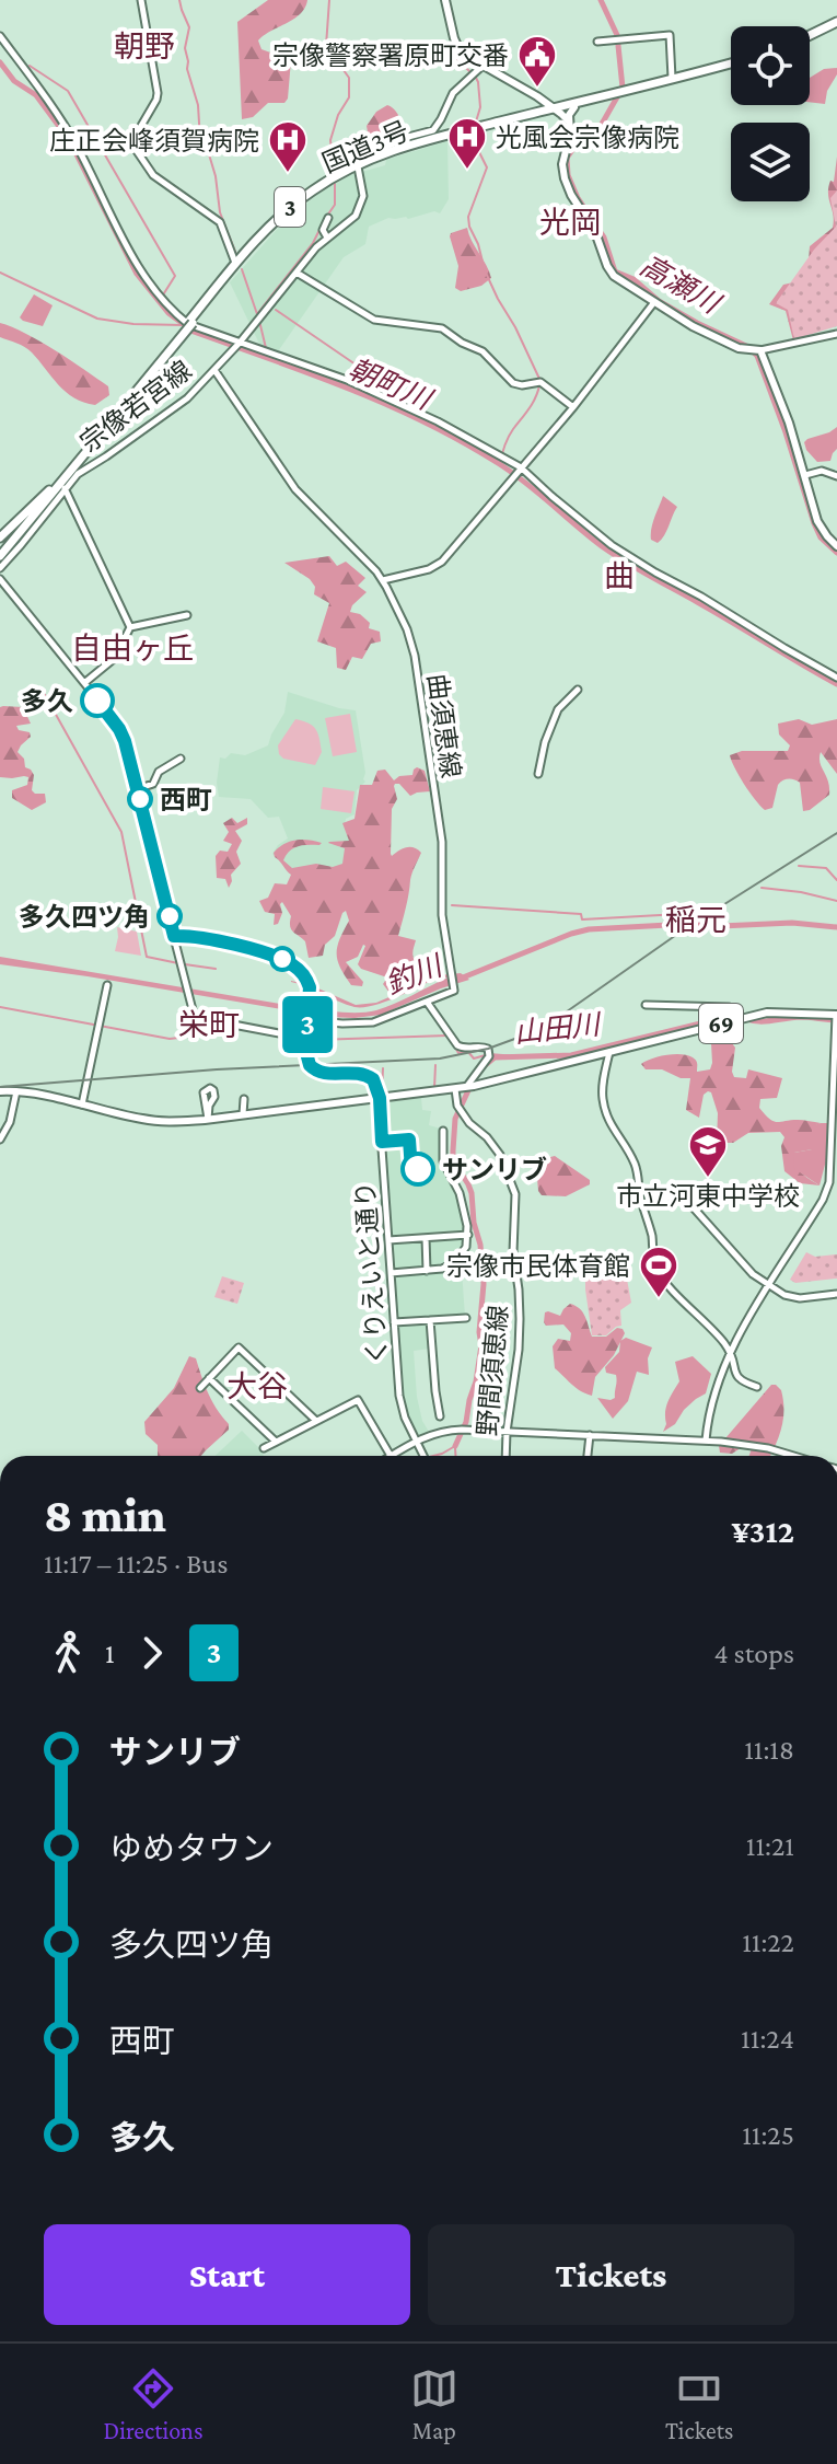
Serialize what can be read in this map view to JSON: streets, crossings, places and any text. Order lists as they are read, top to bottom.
{
  "streets": {
    "highway": ["国道3号", "3"],
    "main road": ["69"],
    "street": [
      "宗像若宮線",
      "曲須恵線",
      "くりえいと通り",
      "野間須恵線"
    ]
  },
  "crossings": [
    ["宗像若宮線", "曲須恵線"],
    ["69", "くりえいと通り"],
    ["69", "野間須恵線"]
  ],
  "districts": [
    "朝野",
    "光岡",
    "曲",
    "自由ヶ丘",
    "稲元",
    "栄町",
    "大谷"
  ],
  "water": [
    "高瀬川",
    "朝町川",
    "釣川",
    "山田川"
  ],
  "places": {
    "public building": ["宗像警察署原町交番"],
    "hospital": ["光風会宗像病院", "庄正会峰須賀病院"],
    "other": [
      "多久",
      "西町",
      "多久四ツ角",
      "サンリブ"
    ],
    "school or university": ["市立河東中学校"],
    "sports": ["宗像市民体育館"]
  },
  "lines": ["bus line 3"],
  "page": {
    "on_map": "3",
    "heading": ["8 min", "11:17 – 11:25 · Bus", "¥312"],
    "legs": ["1", "3", "4 stops"],
    "list": [
      {
        "name": "サンリブ",
        "value": "11:18"
      },
      {
        "name": "ゆめタウン",
        "value": "11:21"
      },
      {
        "name": "多久四ツ角",
        "value": "11:22"
      },
      {
        "name": "西町",
        "value": "11:24"
      },
      {
        "name": "多久",
        "value": "11:25"
      }
    ],
    "buttons": ["Start", "Tickets"],
    "tabs": ["Directions", "Map", "Tickets"]
  }
}
